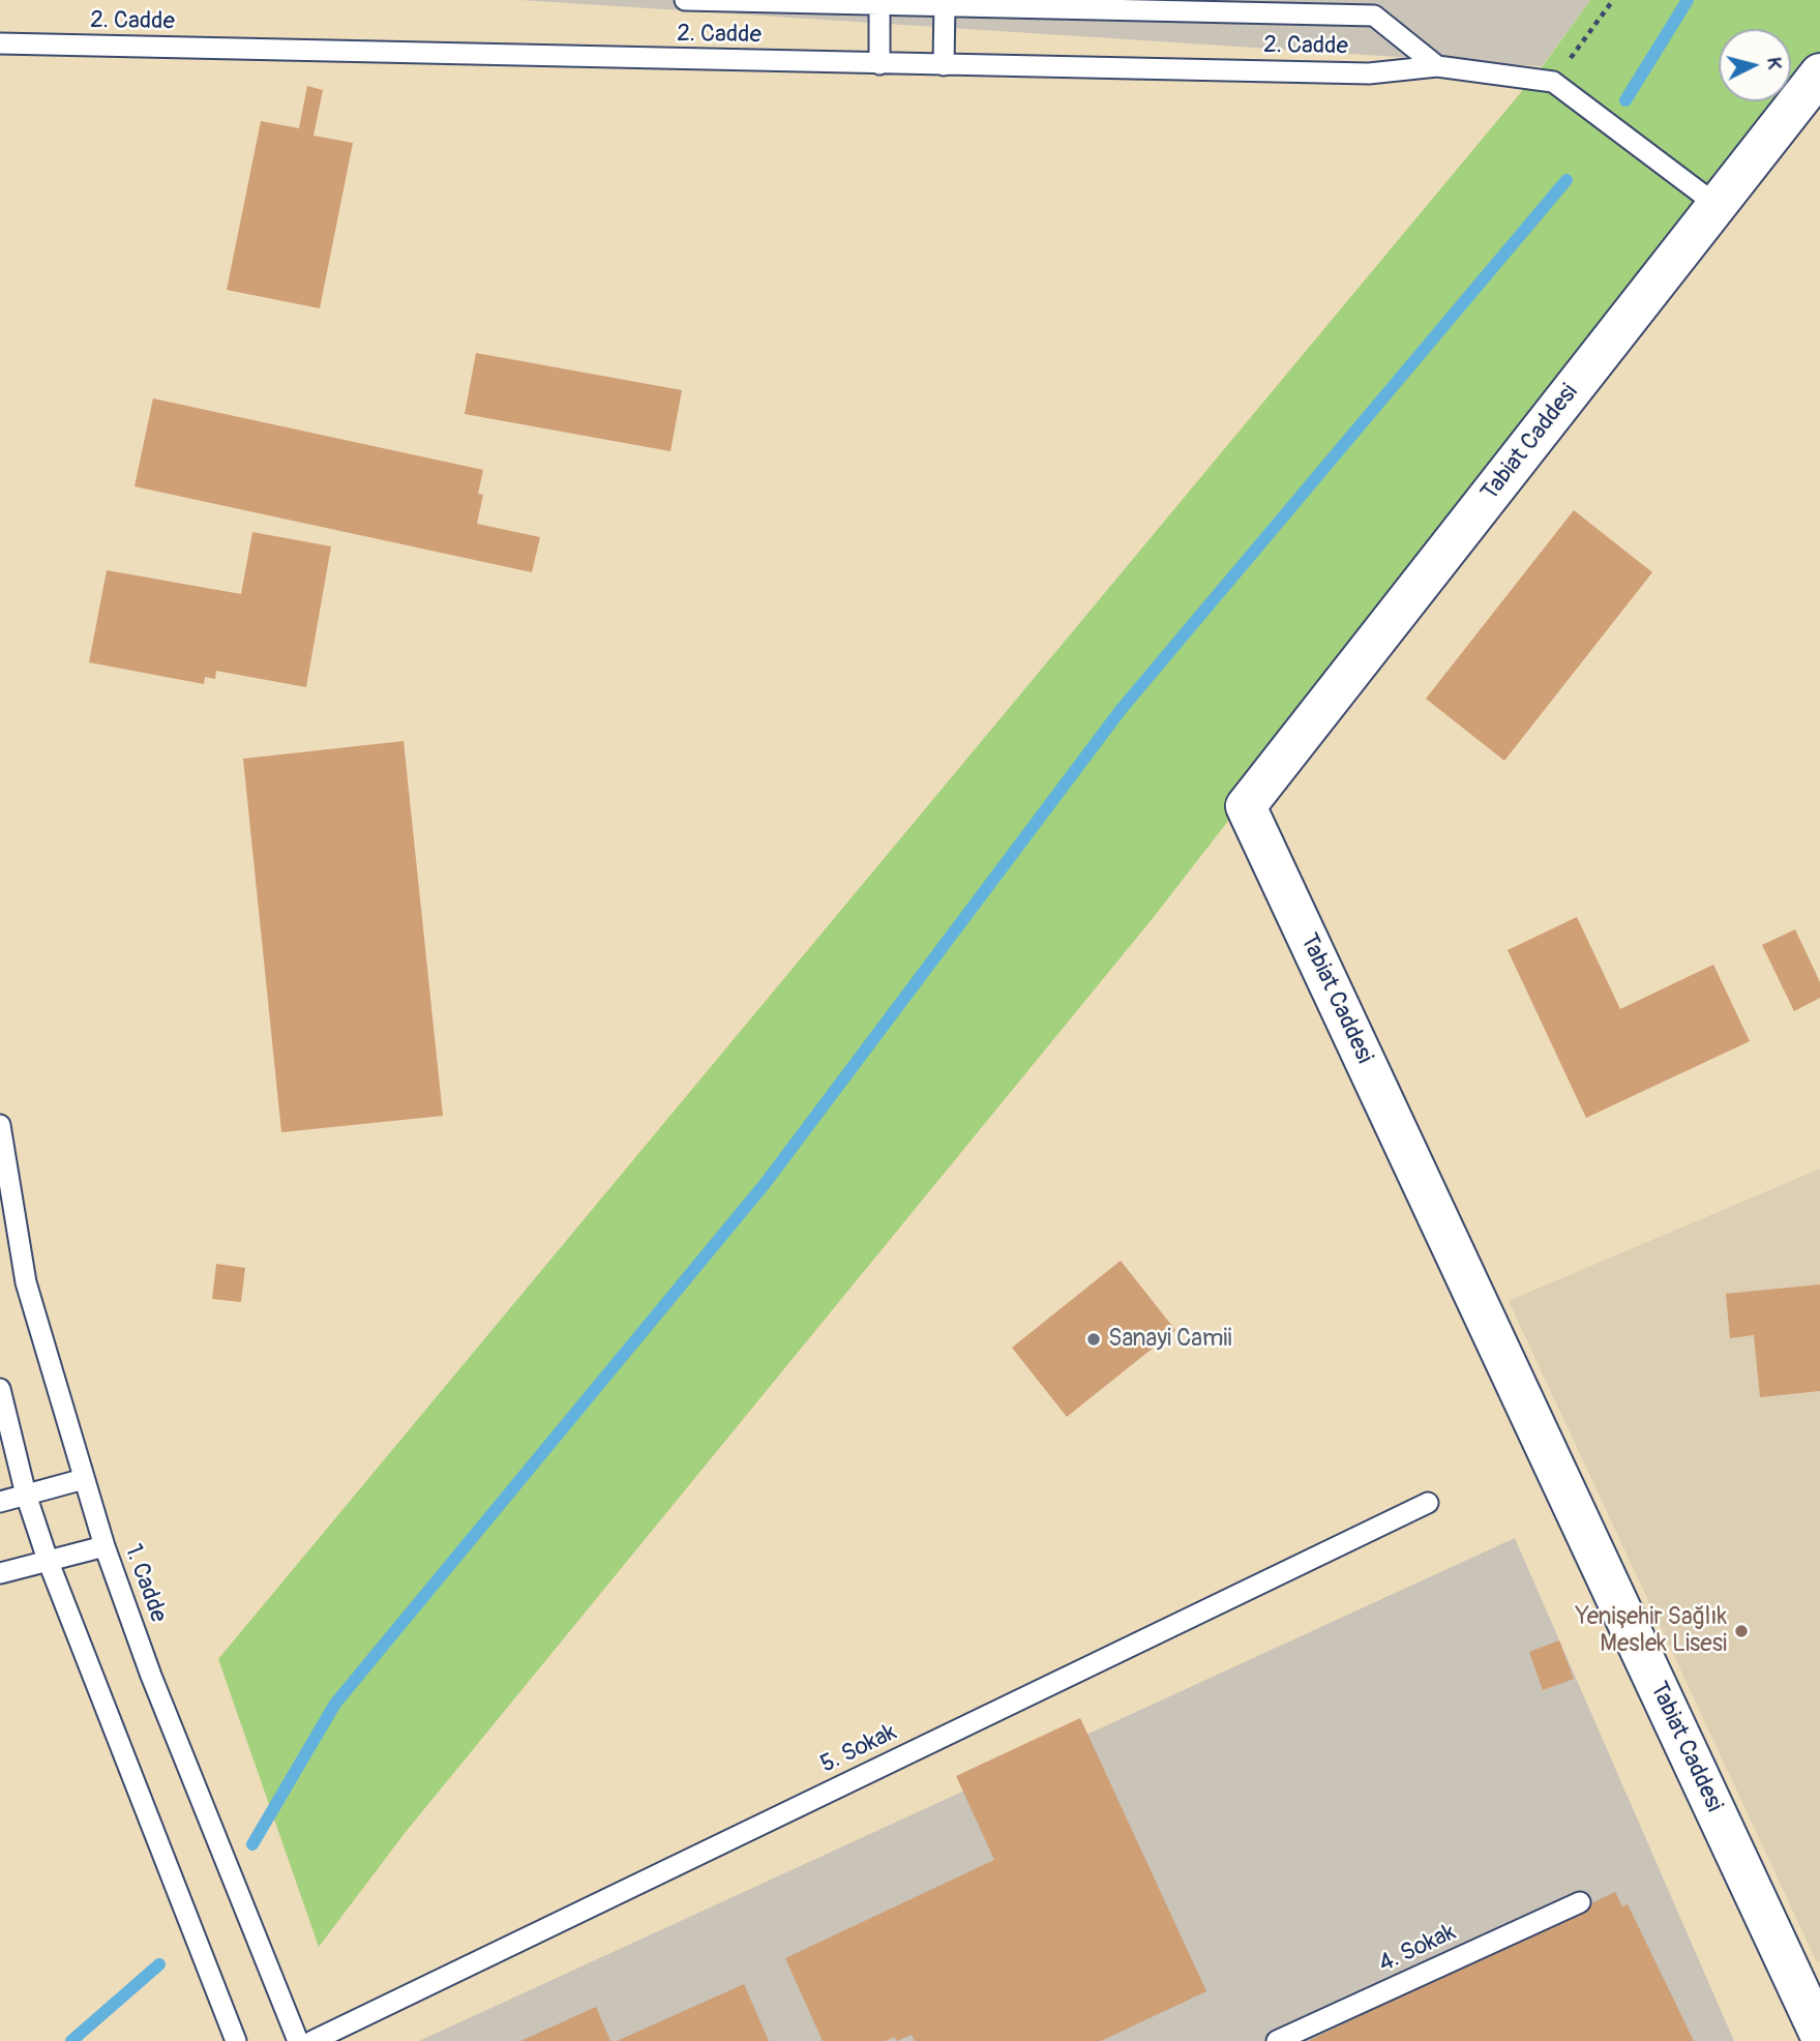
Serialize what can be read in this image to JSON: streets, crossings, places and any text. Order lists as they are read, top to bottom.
{
  "streets": {
    "street": ["Tabiat Caddesi"],
    "lane": [
      "2. Cadde",
      "1. Cadde",
      "5. Sokak",
      "4. Sokak"
    ]
  },
  "crossings": [
    ["2. Cadde", "Tabiat Caddesi"]
  ],
  "places": ["Sanayi Camii", "Yenişehir Sağlık Meslek Lisesi"],
  "north": "right"
}
